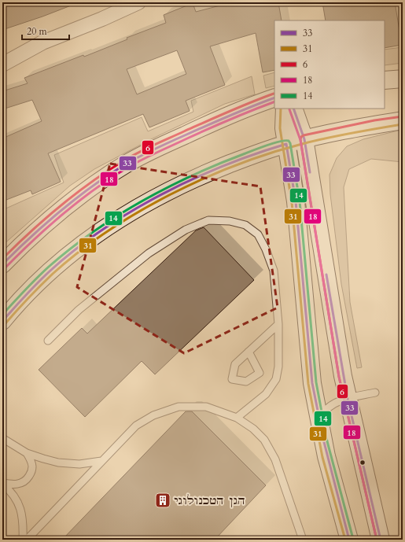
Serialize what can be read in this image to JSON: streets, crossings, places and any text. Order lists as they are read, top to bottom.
{
  "places": {
    "building": ["הגן הטכנולוגי"]
  },
  "lines": [
    "transit line 6",
    "transit line 33",
    "transit line 18",
    "transit line 31",
    "transit line 14"
  ],
  "legend": [
    "33",
    "31",
    "6",
    "18",
    "14"
  ],
  "scale_bar": "20 m"
}
